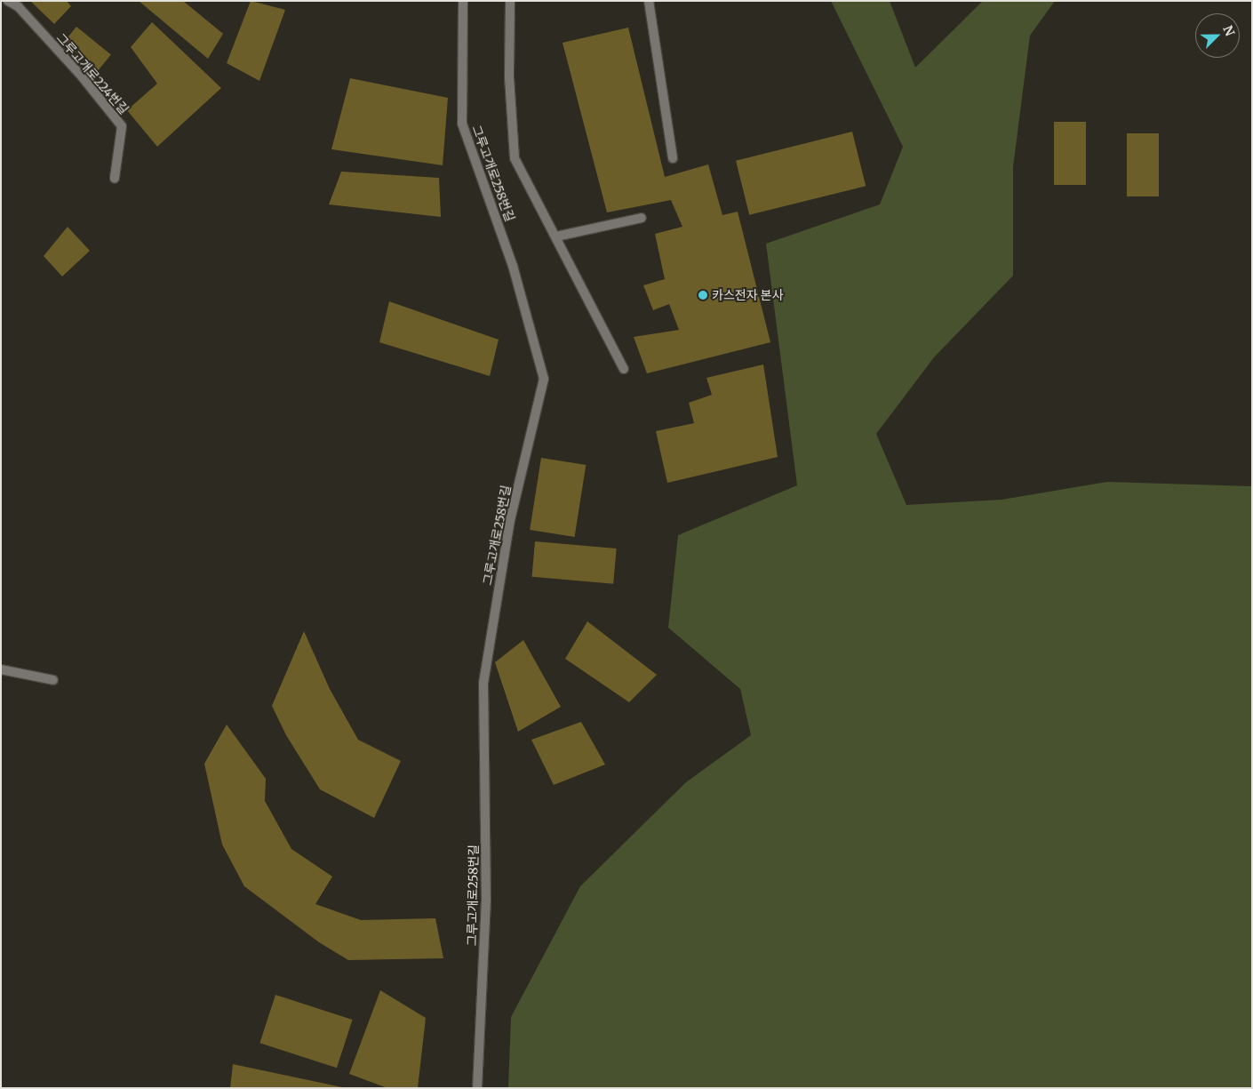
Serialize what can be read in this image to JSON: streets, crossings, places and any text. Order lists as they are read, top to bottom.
{
  "streets": {
    "street": ["그루고개로224번길", "그루고개로258번길"]
  },
  "places": ["카스전자 본사"],
  "north": "top right"
}
